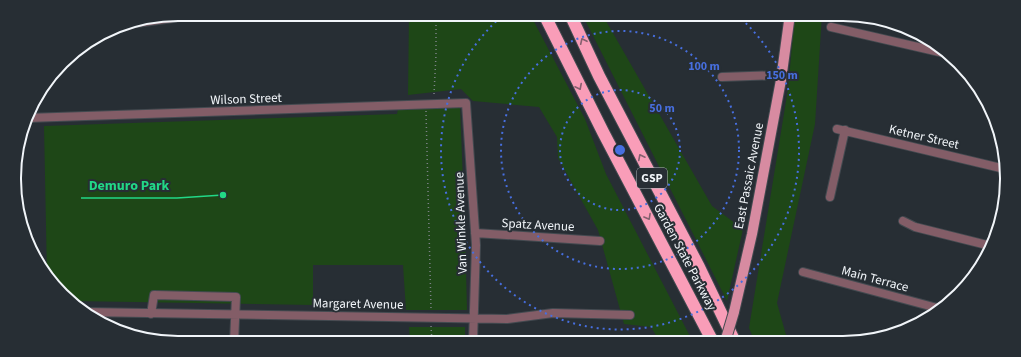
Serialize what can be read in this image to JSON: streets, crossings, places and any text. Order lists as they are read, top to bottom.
{
  "streets": {
    "highway": ["GSP", "Garden State Parkway"],
    "main road": ["East Passaic Avenue"],
    "street": [
      "Wilson Street",
      "Ketner Street",
      "Van Winkle Avenue",
      "Spatz Avenue",
      "Main Terrace",
      "Margaret Avenue"
    ]
  },
  "crossings": [
    ["Wilson Street", "Van Winkle Avenue"],
    ["Van Winkle Avenue", "Spatz Avenue"],
    ["Van Winkle Avenue", "Margaret Avenue"]
  ],
  "places": ["Demuro Park"],
  "rings": ["100 m", "150 m", "50 m"]
}
